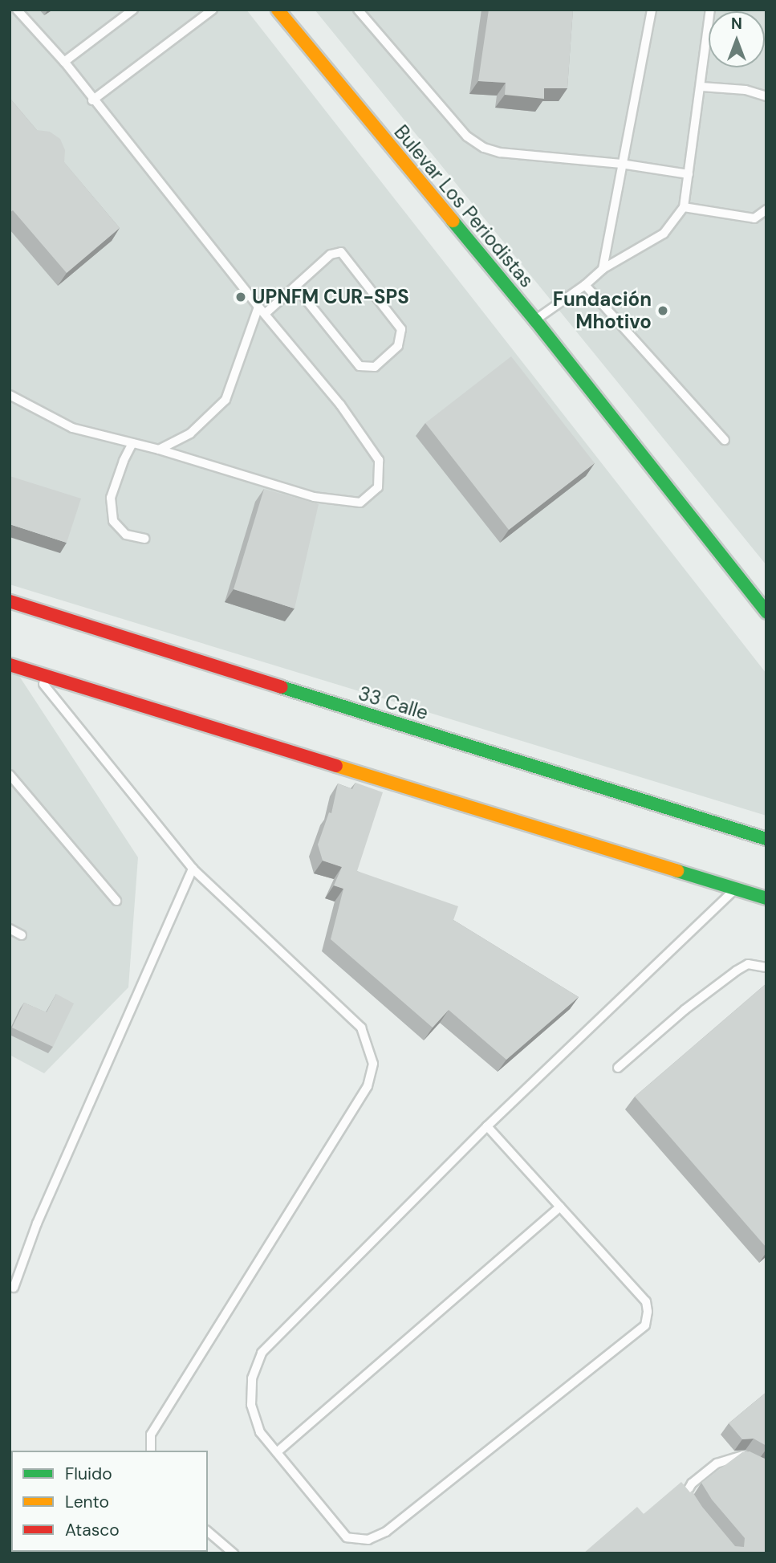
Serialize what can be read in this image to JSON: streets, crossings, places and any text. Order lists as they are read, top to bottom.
{
  "streets": {
    "main road": ["Bulevar Los Periodistas", "33 Calle"]
  },
  "places": ["UPNFM CUR-SPS", "Fundación Mhotivo"],
  "legend": ["Fluido", "Lento", "Atasco"],
  "north": "top"
}
